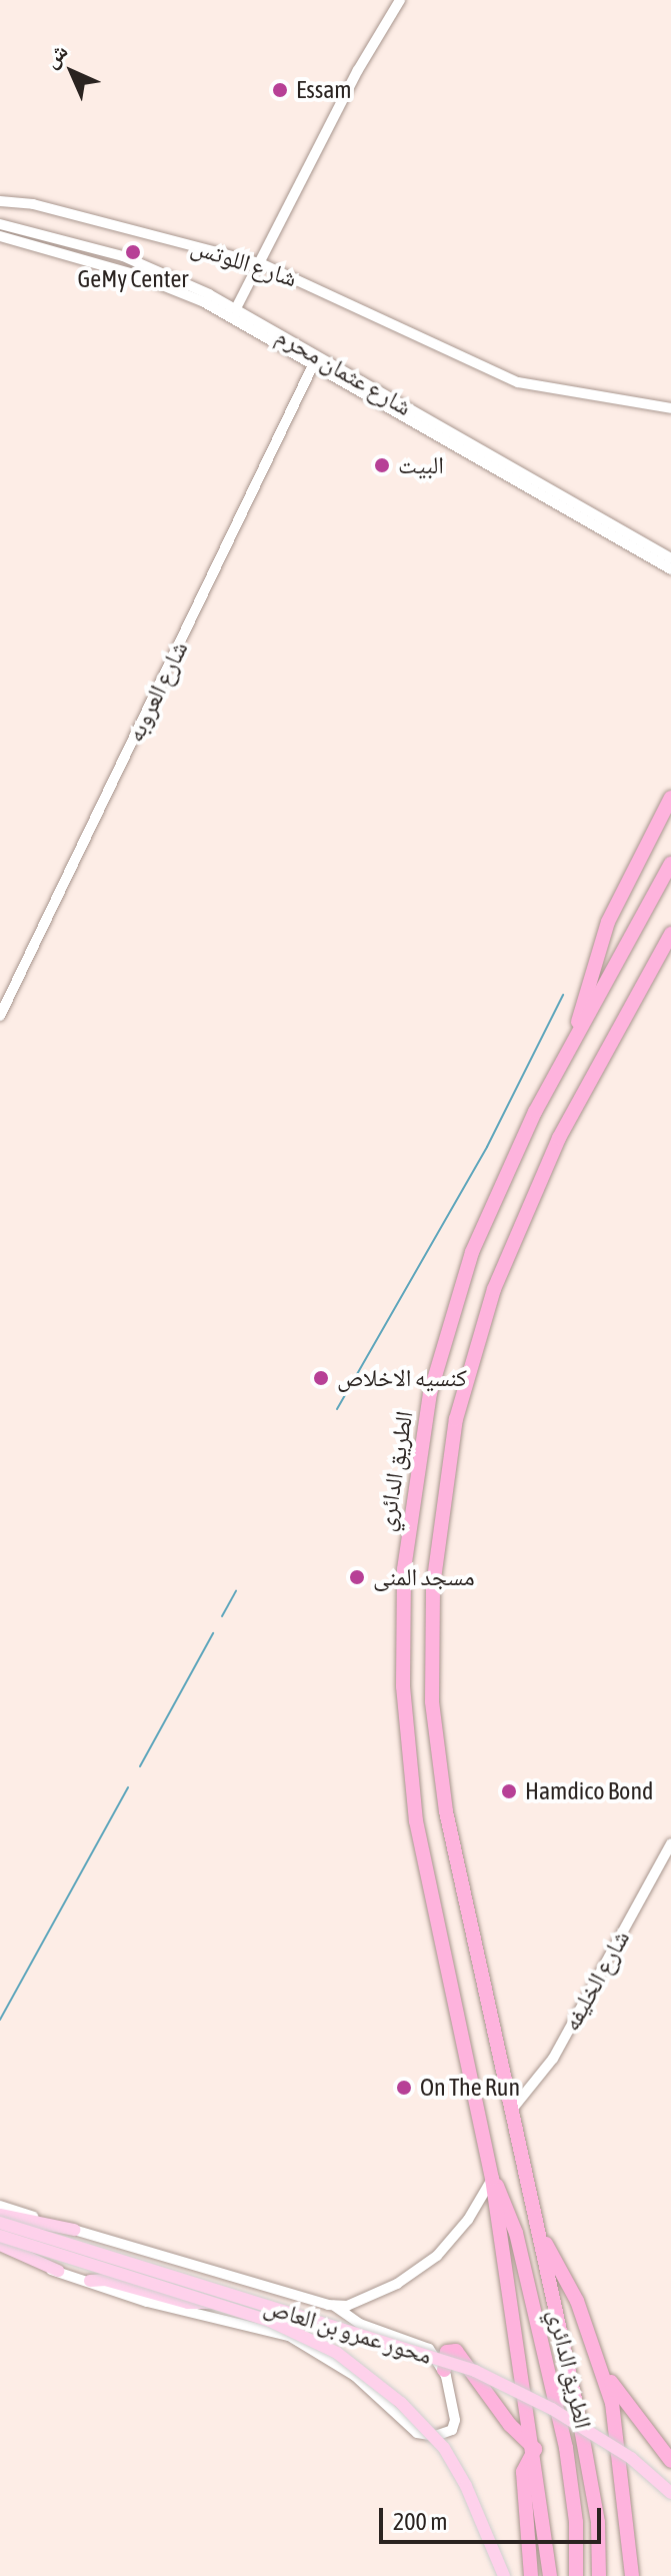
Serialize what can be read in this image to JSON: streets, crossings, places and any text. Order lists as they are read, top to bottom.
{
  "streets": {
    "highway": ["الطريق الدائري"],
    "main road": ["محور عمرو بن العاص"],
    "street": [
      "شارع اللوتس",
      "شارع عثمان محرم",
      "شارع العروبه",
      "شارع الخليفه"
    ]
  },
  "crossings": [
    ["شارع عثمان محرم", "شارع العروبه"],
    ["الطريق الدائري", "شارع الخليفه"]
  ],
  "places": [
    "Essam",
    "GeMy Center",
    "البيت",
    "كنسيه الاخلاص",
    "مسجد المنى",
    "Hamdico Bond",
    "On The Run"
  ],
  "scale_bar": "200 m",
  "north": "top left"
}
